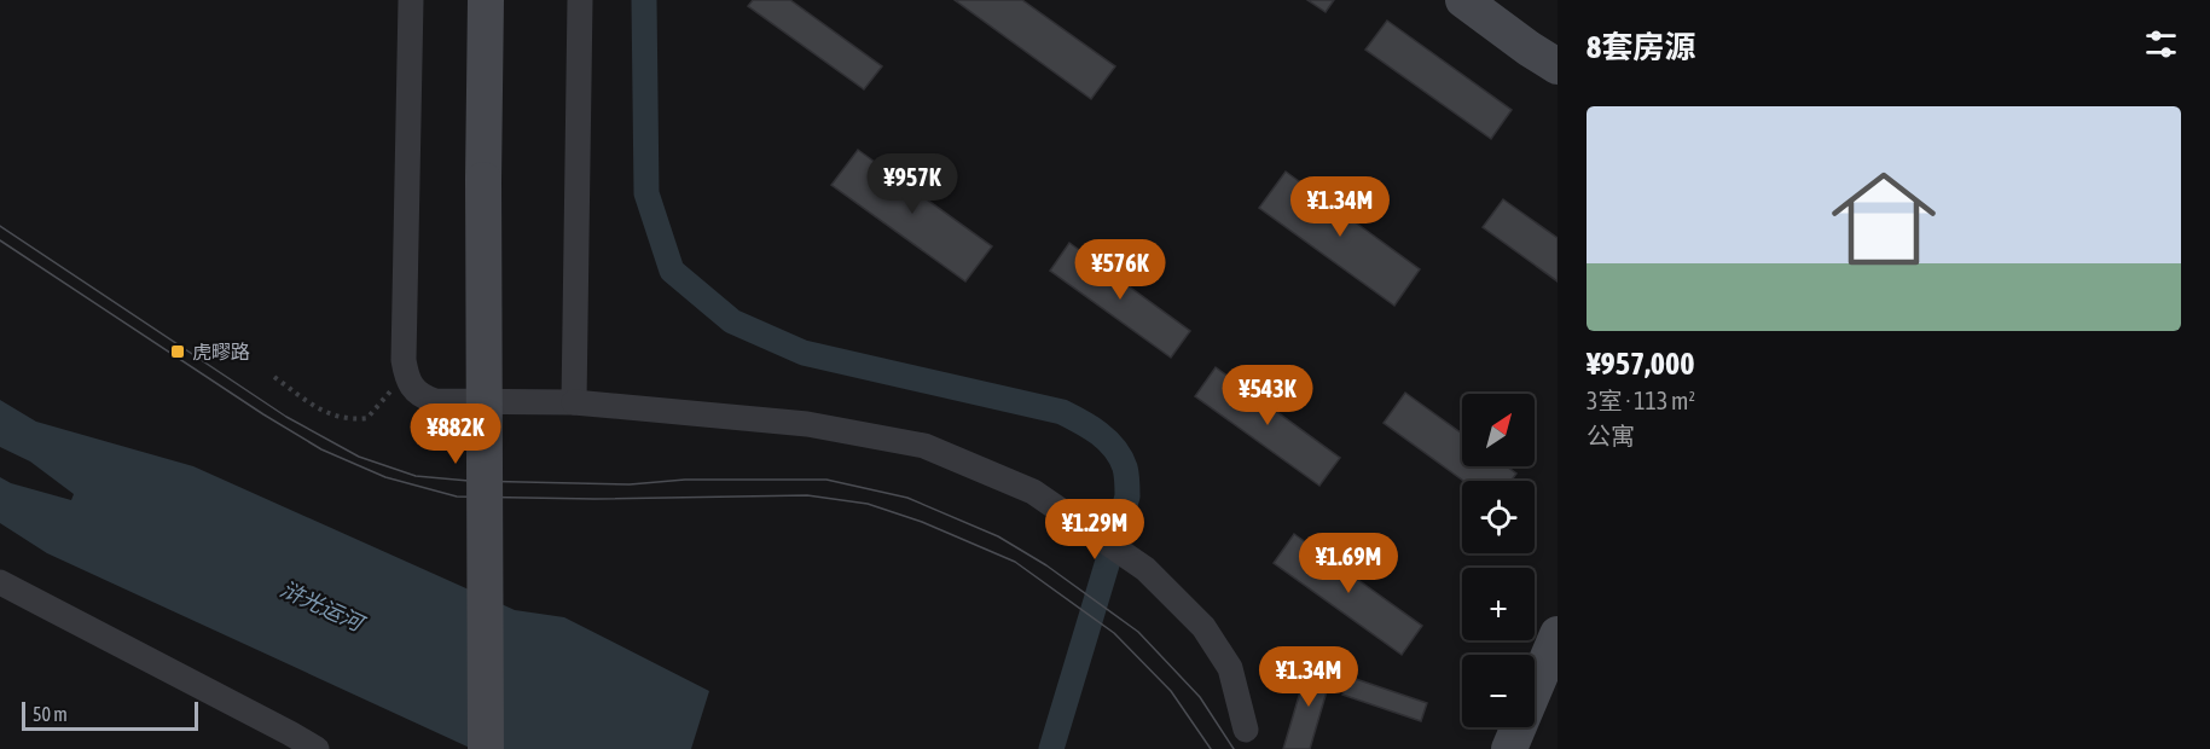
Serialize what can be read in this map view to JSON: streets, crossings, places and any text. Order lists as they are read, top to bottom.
{
  "water": ["浒光运河"],
  "places": {
    "transit": ["虎疁路"]
  },
  "scale_bar": "50 m",
  "north": "top right",
  "page": {
    "heading": "8套房源",
    "list": [
      {
        "name": "¥957,000",
        "note": "3室 · 113 m² · 公寓"
      }
    ],
    "price": [
      "¥957K",
      "¥1.34M",
      "¥576K",
      "¥543K",
      "¥882K",
      "¥1.29M",
      "¥1.69M",
      "¥1.34M"
    ],
    "map_buttons": ["+", "−"],
    "scale": "50 m"
  }
}
